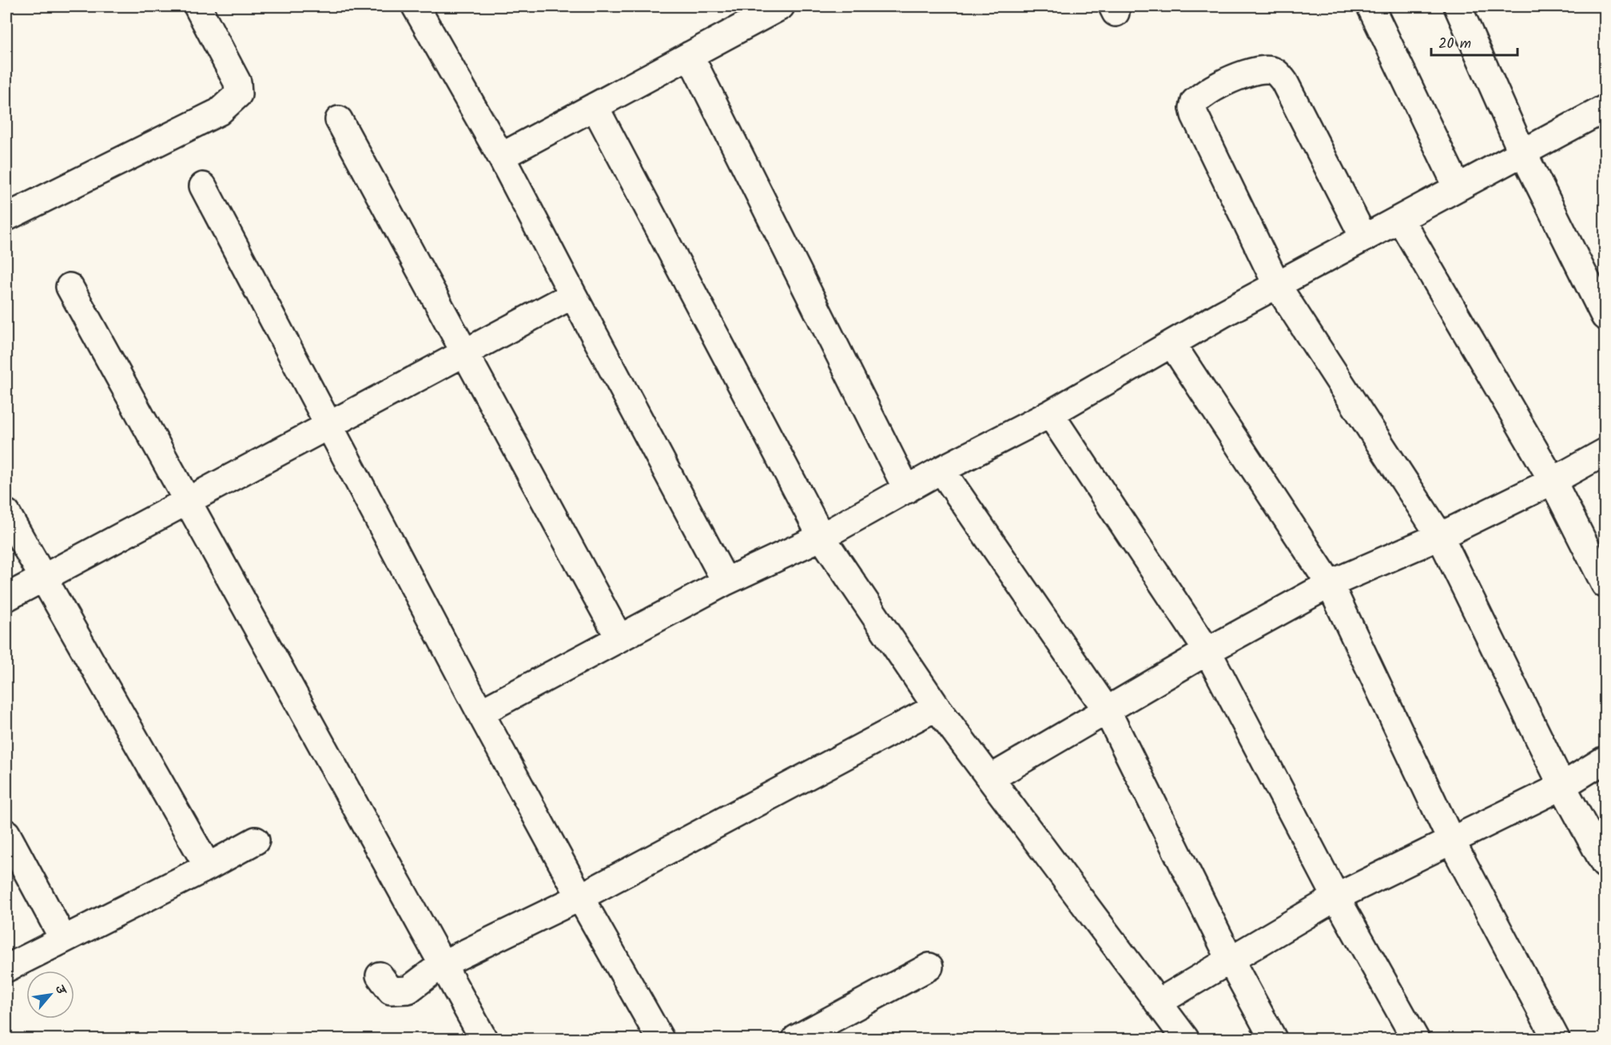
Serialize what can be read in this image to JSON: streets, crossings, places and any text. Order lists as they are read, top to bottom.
{
  "scale_bar": "20 m",
  "north": "top right"
}
